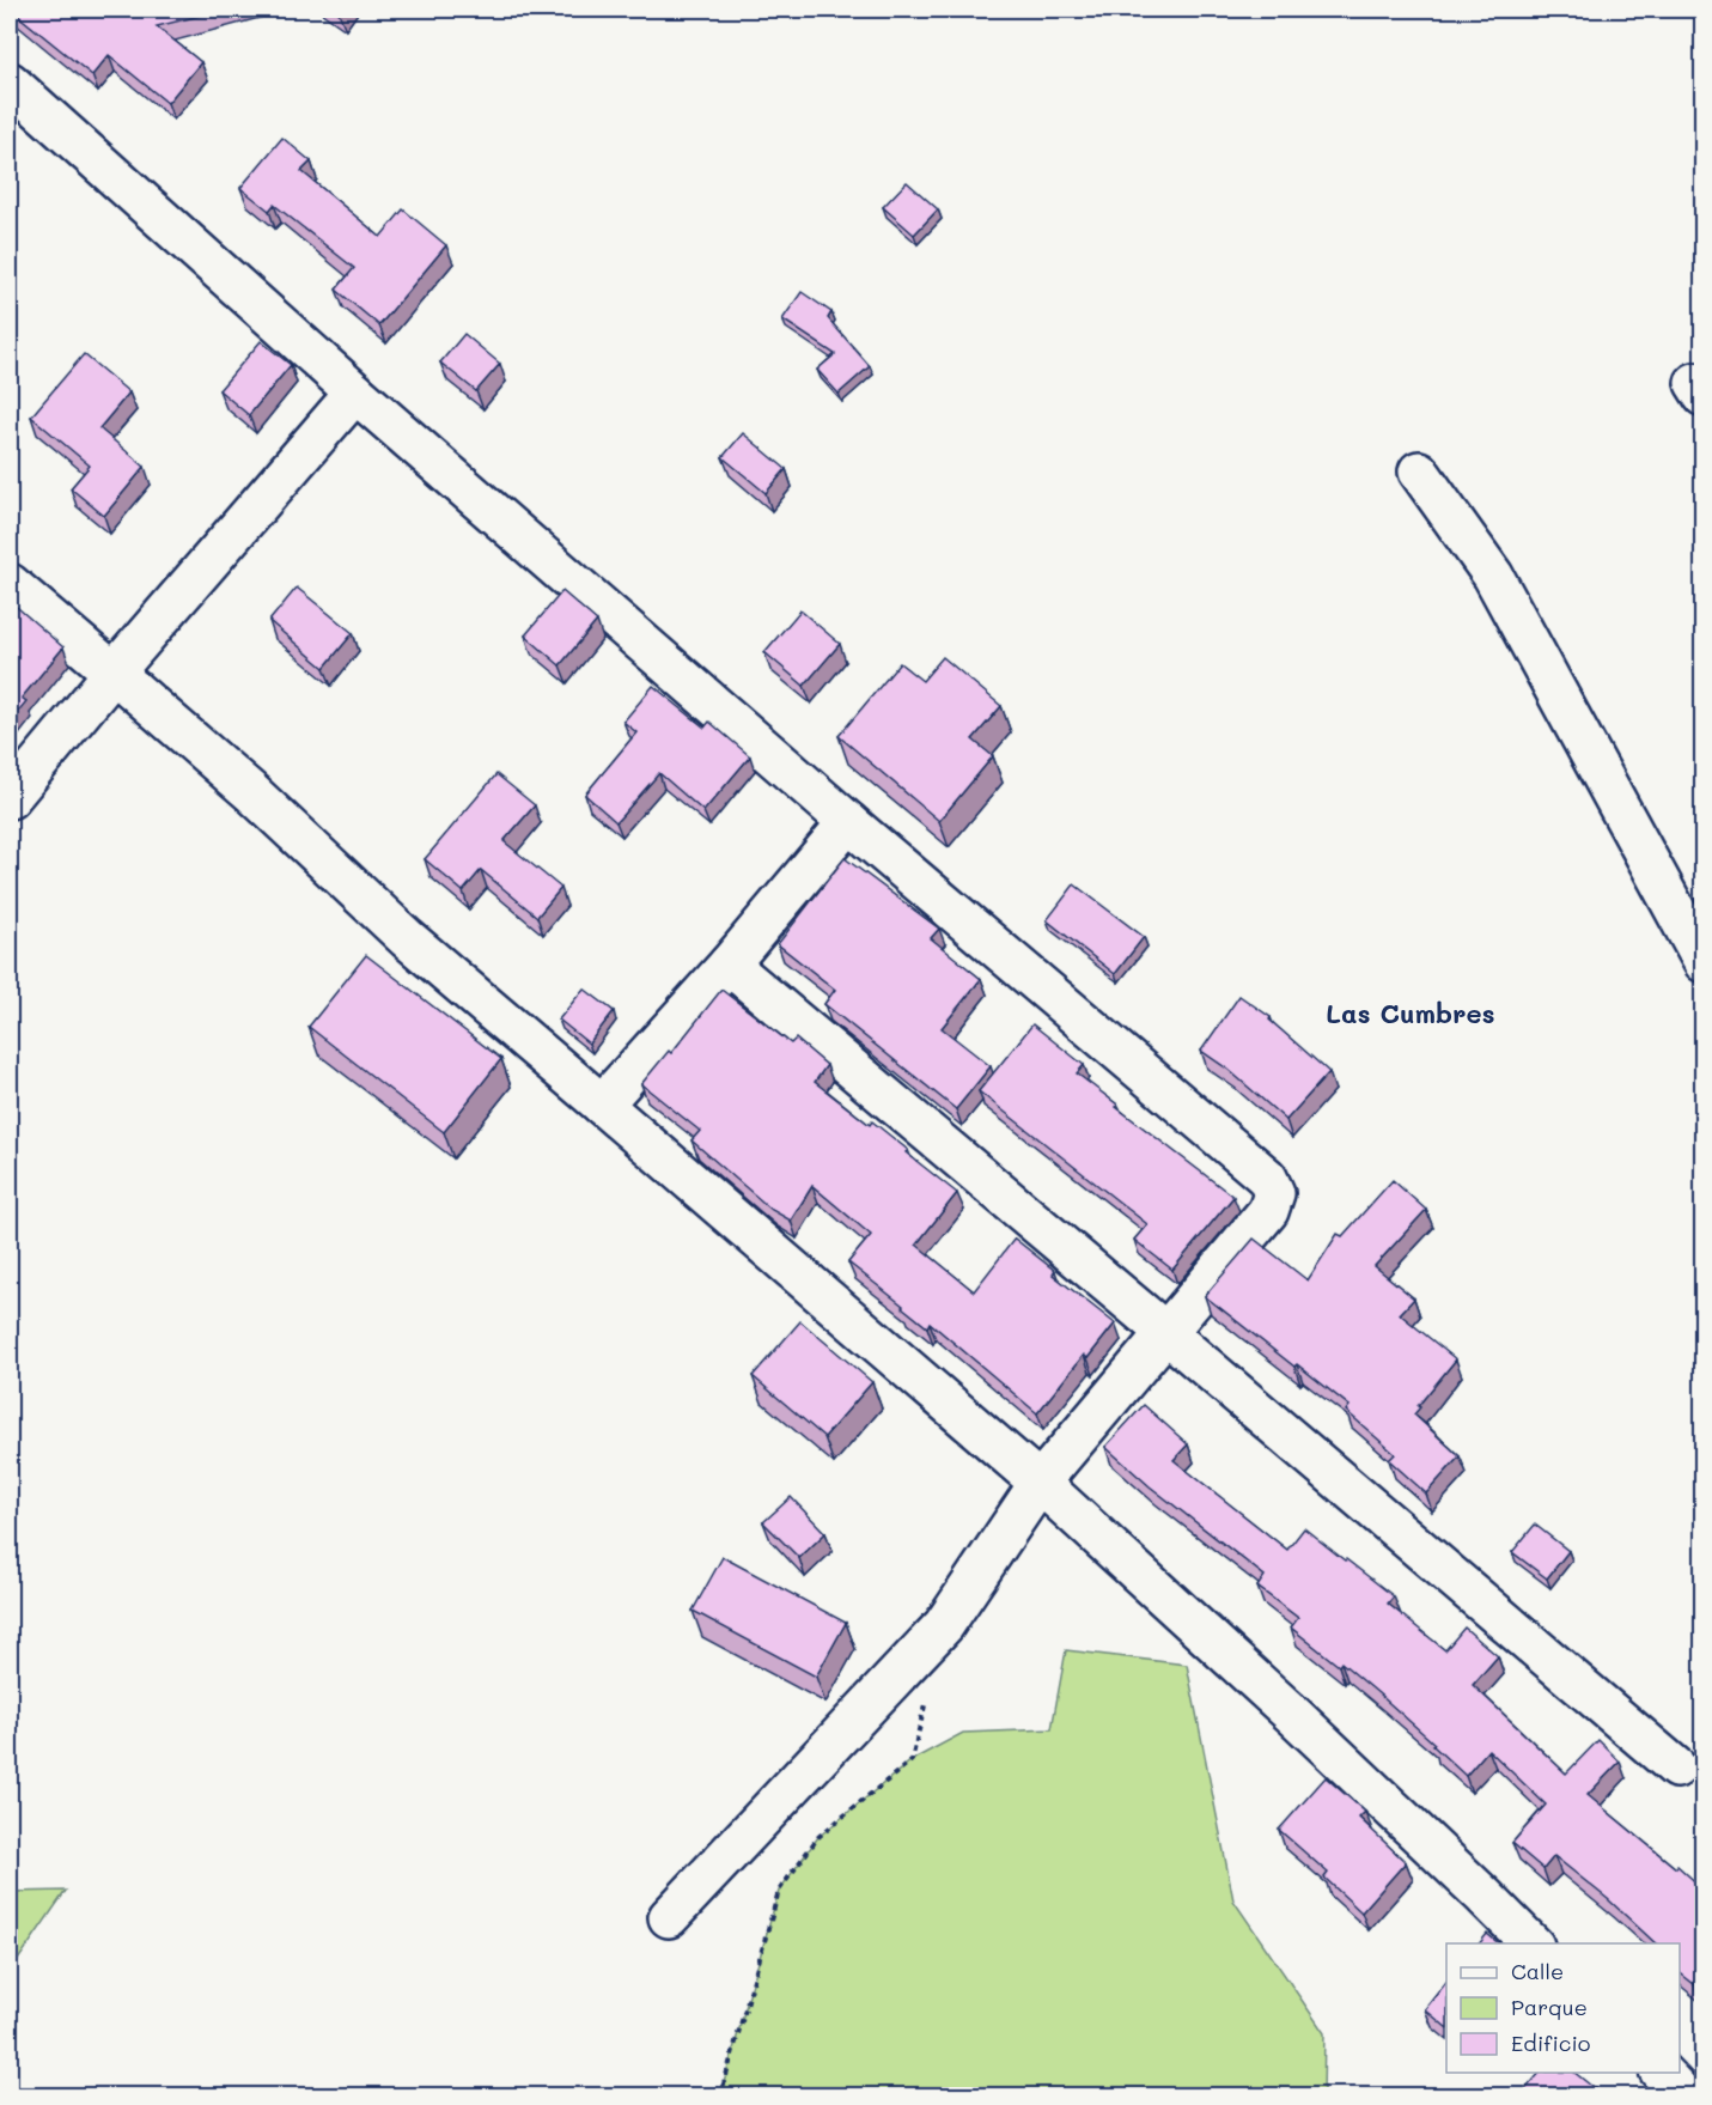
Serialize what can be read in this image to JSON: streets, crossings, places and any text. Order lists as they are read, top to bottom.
{
  "districts": ["Las Cumbres"],
  "legend": ["Calle", "Parque", "Edificio"]
}
